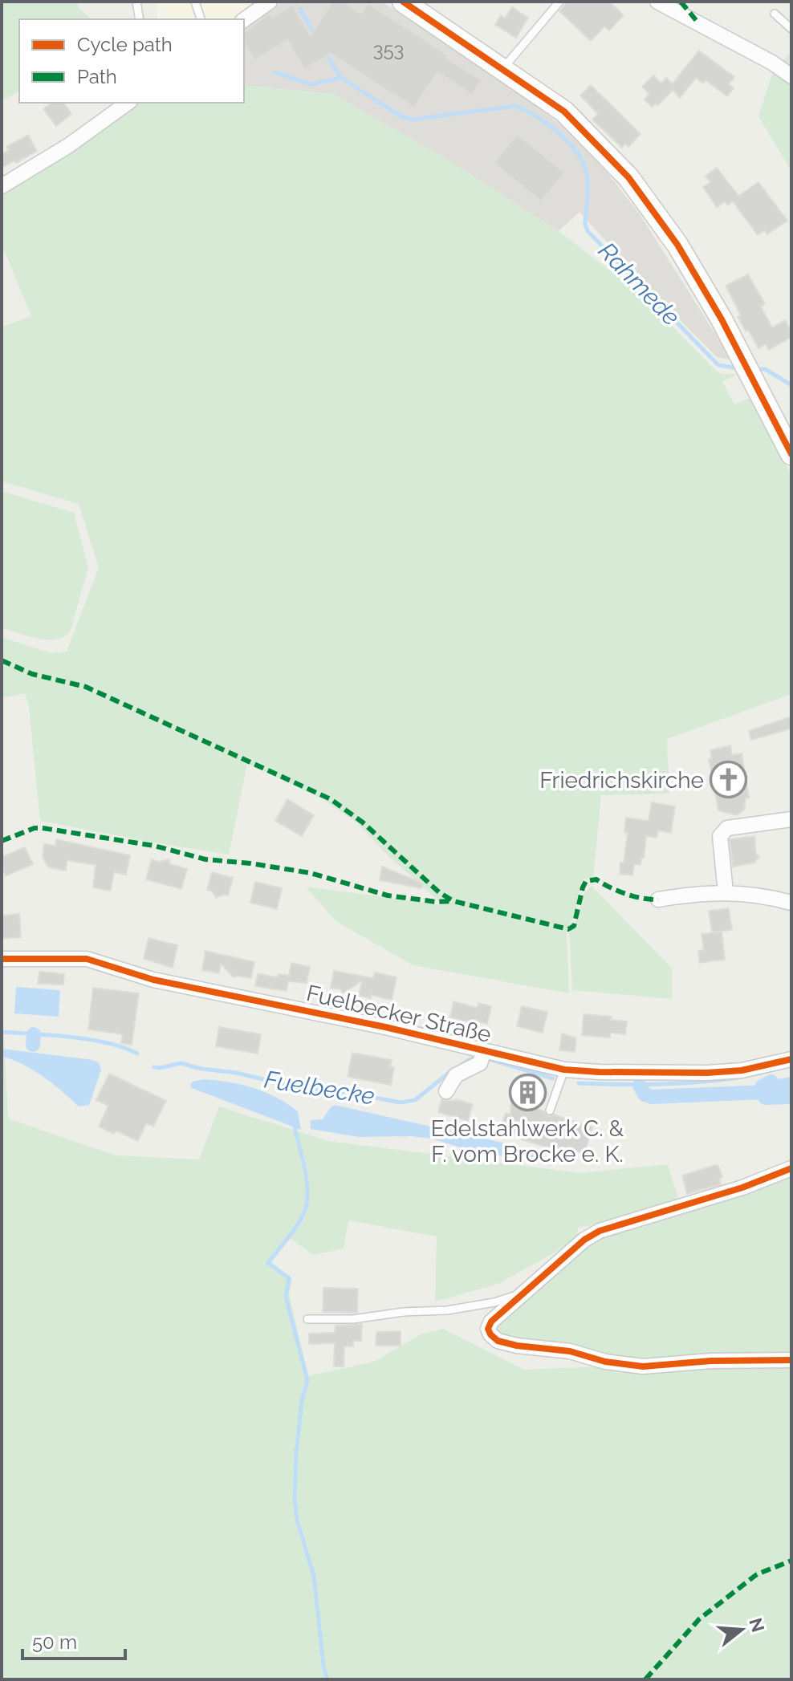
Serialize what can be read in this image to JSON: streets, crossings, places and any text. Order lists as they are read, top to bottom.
{
  "streets": {
    "street": ["Fuelbecker Straße"]
  },
  "water": ["Rahmede", "Fuelbecke"],
  "places": {
    "church": ["Friedrichskirche"],
    "building": ["Edelstahlwerk C. & F. vom Brocke e. K."]
  },
  "house_numbers": ["353"],
  "legend": ["Cycle path", "Path"],
  "scale_bar": "50 m",
  "north": "right"
}
